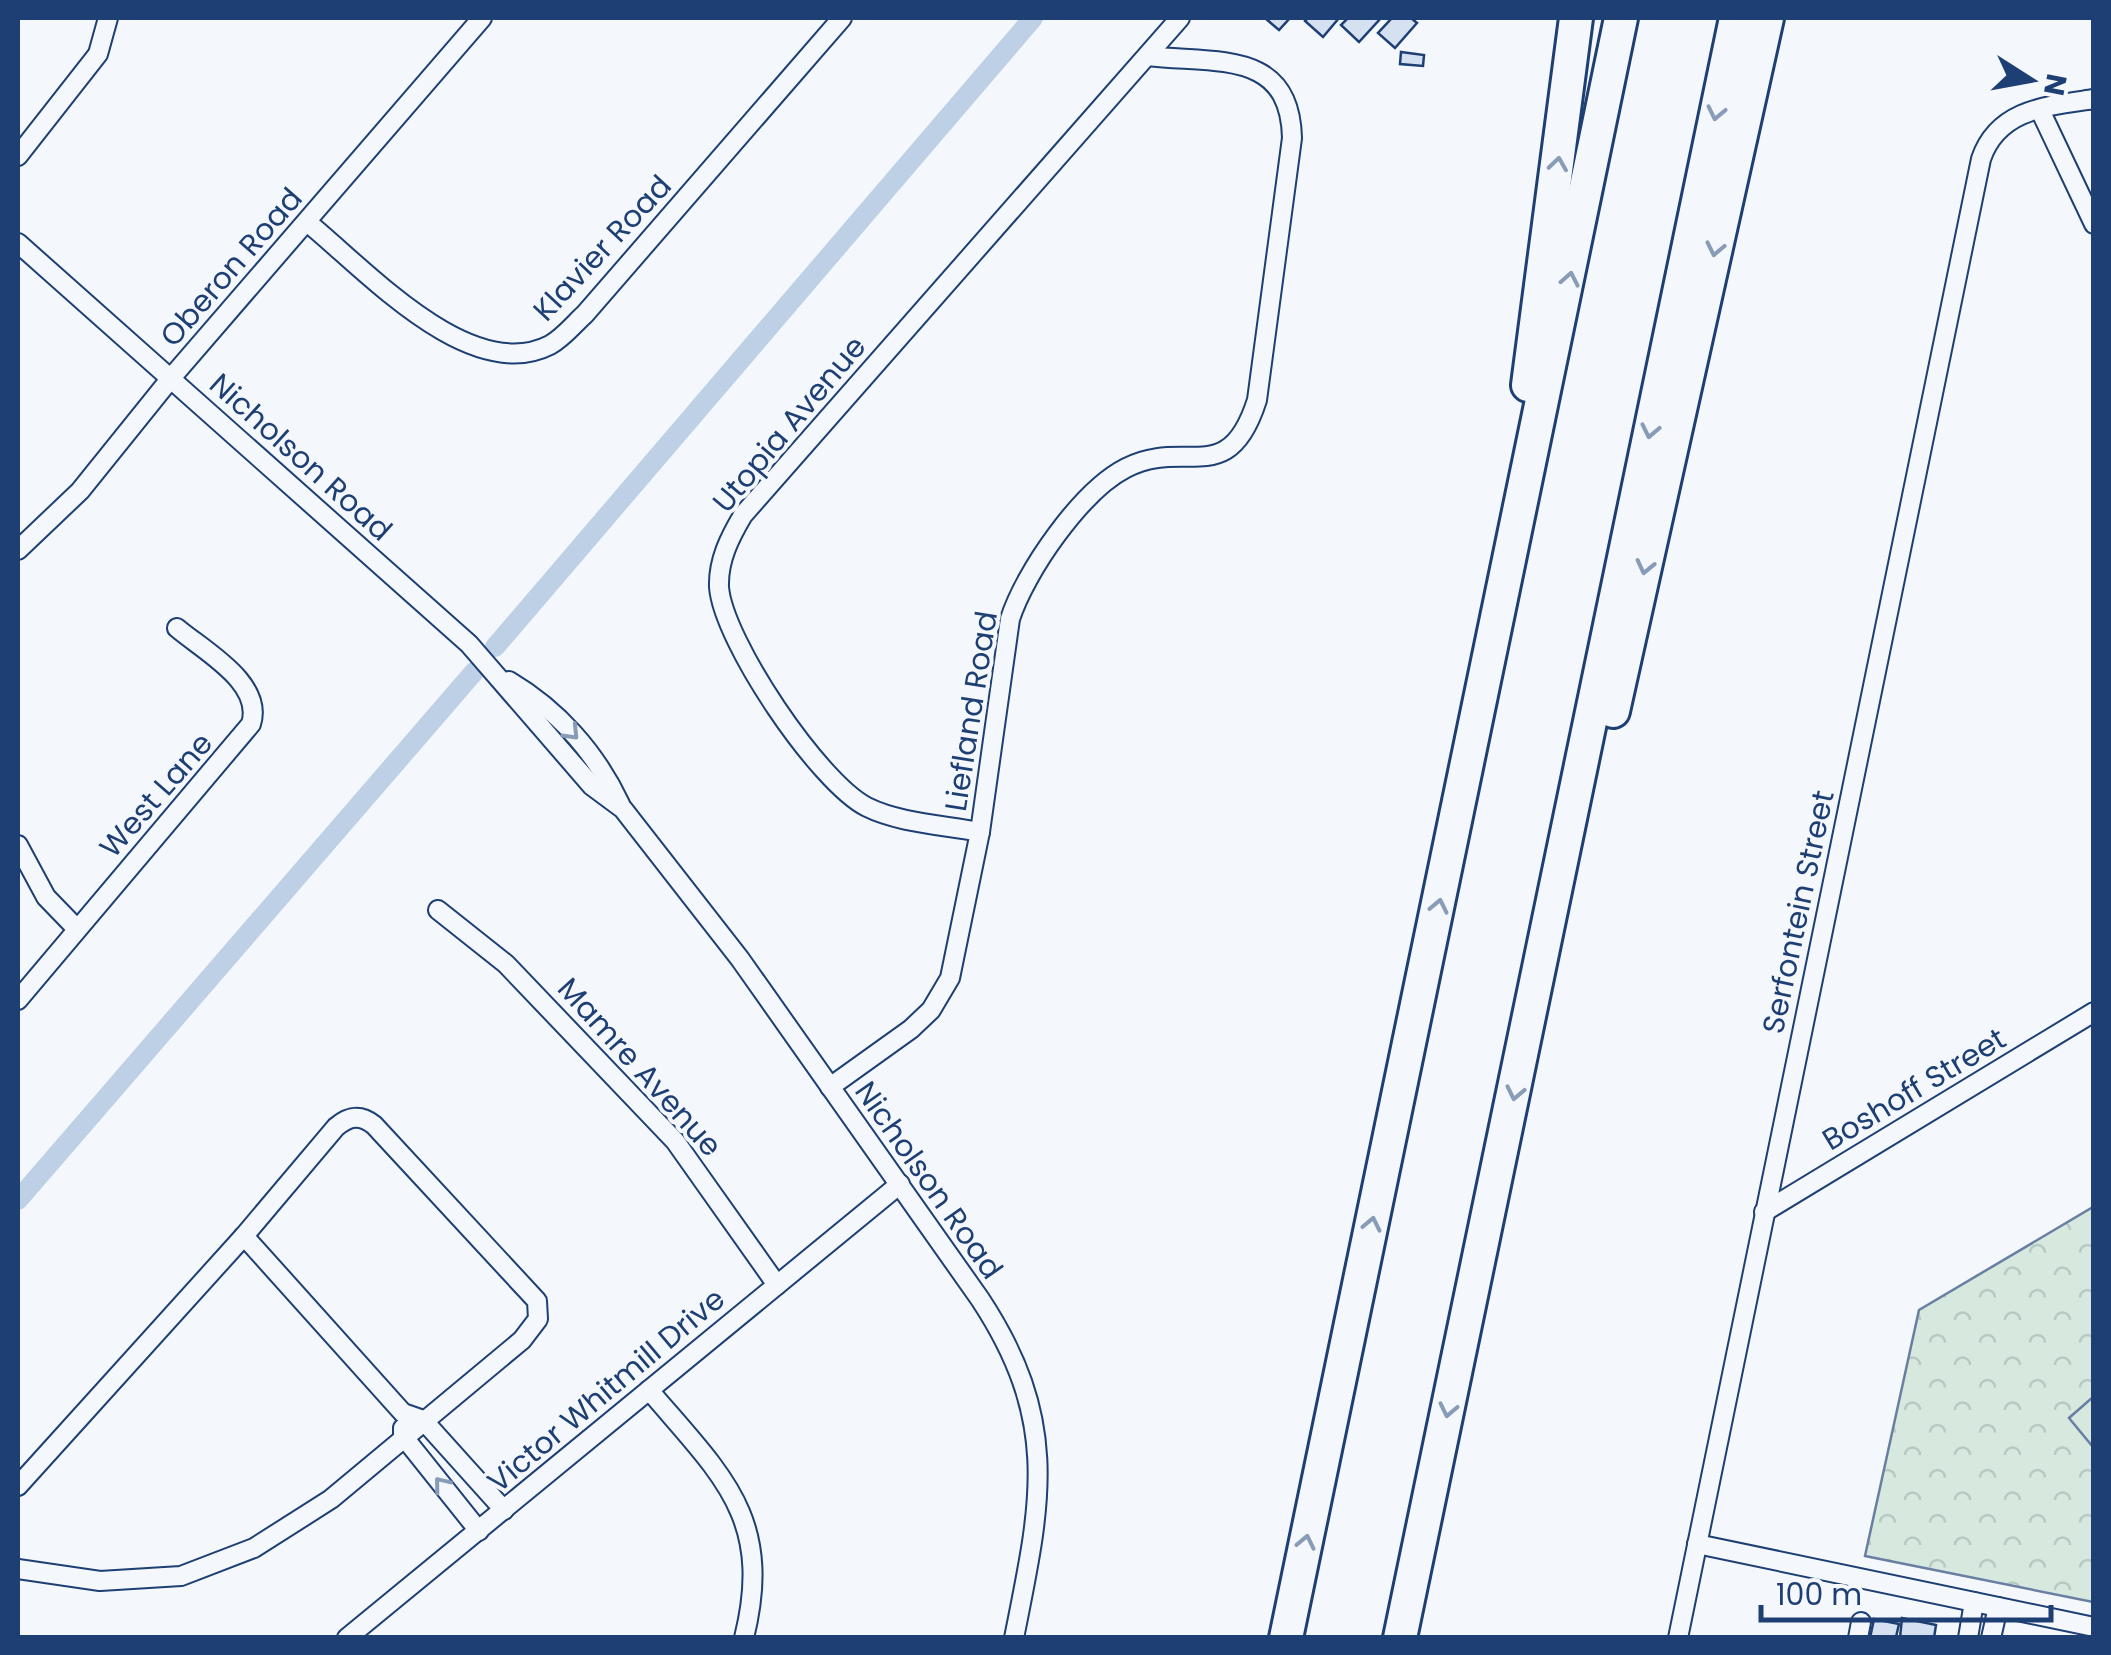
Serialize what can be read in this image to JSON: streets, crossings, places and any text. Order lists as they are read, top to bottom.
{
  "streets": {
    "street": [
      "Klavier Road",
      "Oberon Road",
      "Utopia Avenue",
      "Nicholson Road",
      "Liefland Road",
      "West Lane",
      "Serfontein Street",
      "Mamre Avenue",
      "Boshoff Street",
      "Victor Whitmill Drive"
    ]
  },
  "crossings": [
    ["Klavier Road", "Oberon Road"],
    ["Oberon Road", "Nicholson Road"],
    ["Utopia Avenue", "Liefland Road"],
    ["Nicholson Road", "Liefland Road"],
    ["Nicholson Road", "Victor Whitmill Drive"],
    ["Serfontein Street", "Boshoff Street"],
    ["Mamre Avenue", "Victor Whitmill Drive"]
  ],
  "scale_bar": "100 m",
  "north": "right"
}
